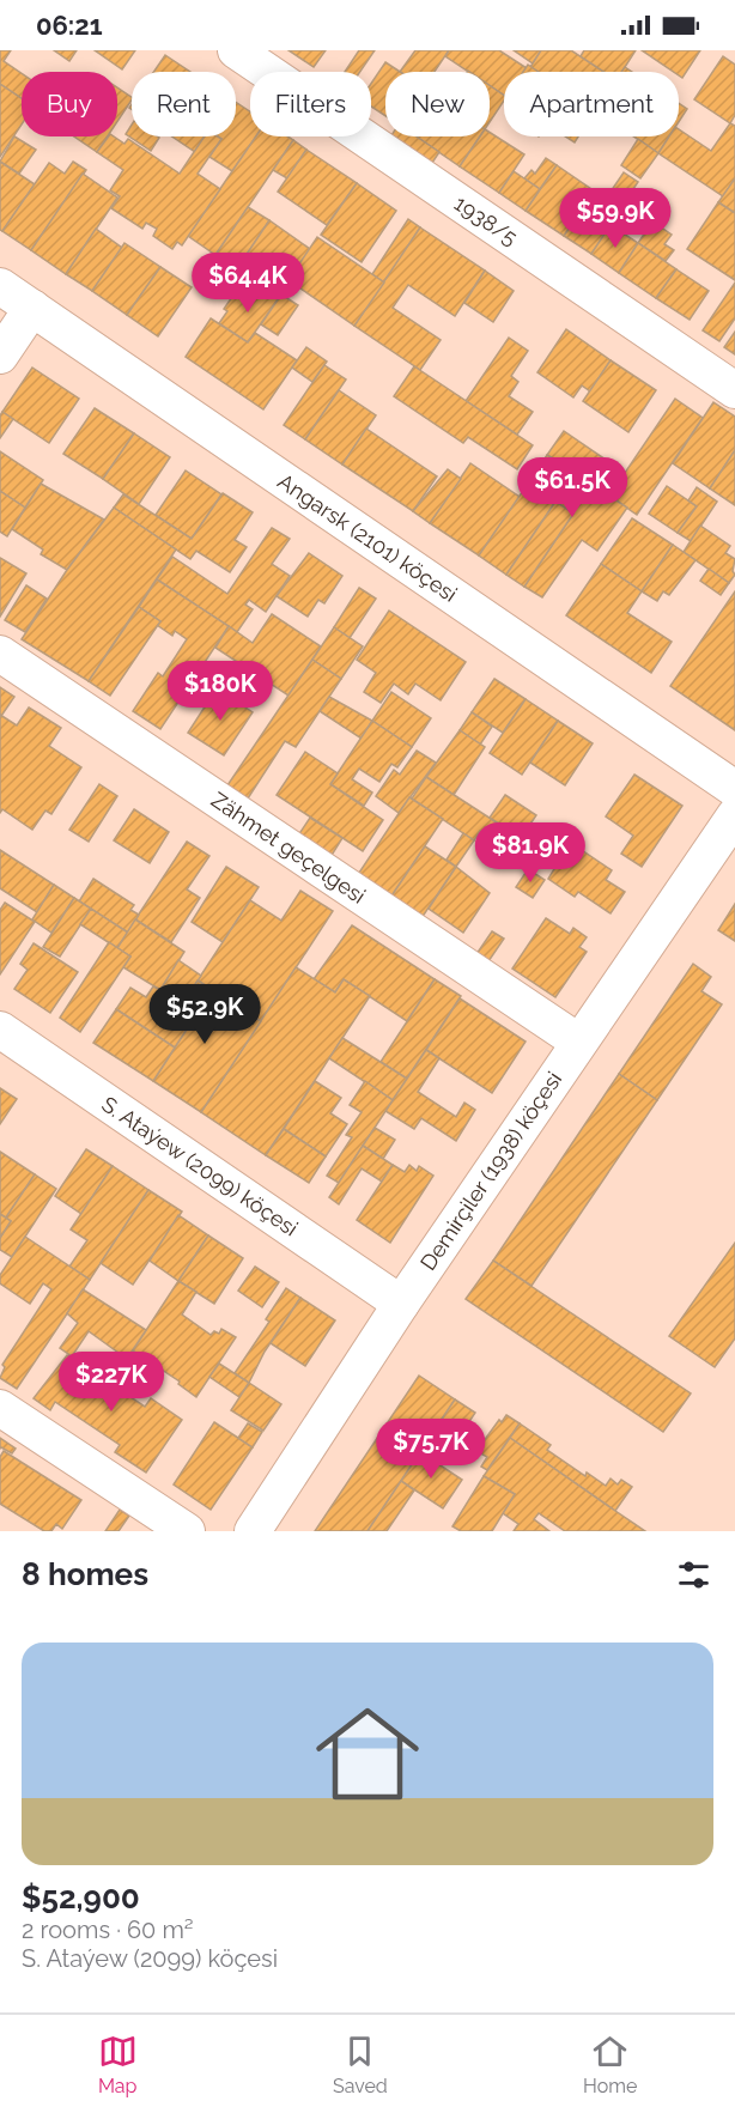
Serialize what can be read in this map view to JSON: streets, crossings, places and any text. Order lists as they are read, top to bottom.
{
  "streets": {
    "street": [
      "1938/5",
      "Angarsk (2101) köçesi",
      "Zähmet geçelgesi",
      "S. Ataýew (2099) köçesi",
      "Demirçiler (1938) köçesi"
    ]
  },
  "crossings": [
    ["Zähmet geçelgesi", "Demirçiler (1938) köçesi"],
    ["S. Ataýew (2099) köçesi", "Demirçiler (1938) köçesi"]
  ],
  "page": {
    "status": "06:21",
    "chip": [
      "Buy",
      "Rent",
      "Filters",
      "New",
      "Apartment"
    ],
    "price": [
      "$59.9K",
      "$64.4K",
      "$61.5K",
      "$180K",
      "$81.9K",
      "$52.9K",
      "$227K",
      "$75.7K"
    ],
    "heading": "8 homes",
    "list": [
      {
        "name": "$52,900",
        "note": "2 rooms · 60 m² · S. Ataýew (2099) köçesi"
      }
    ],
    "tabs": ["Map", "Saved", "Home"]
  }
}
